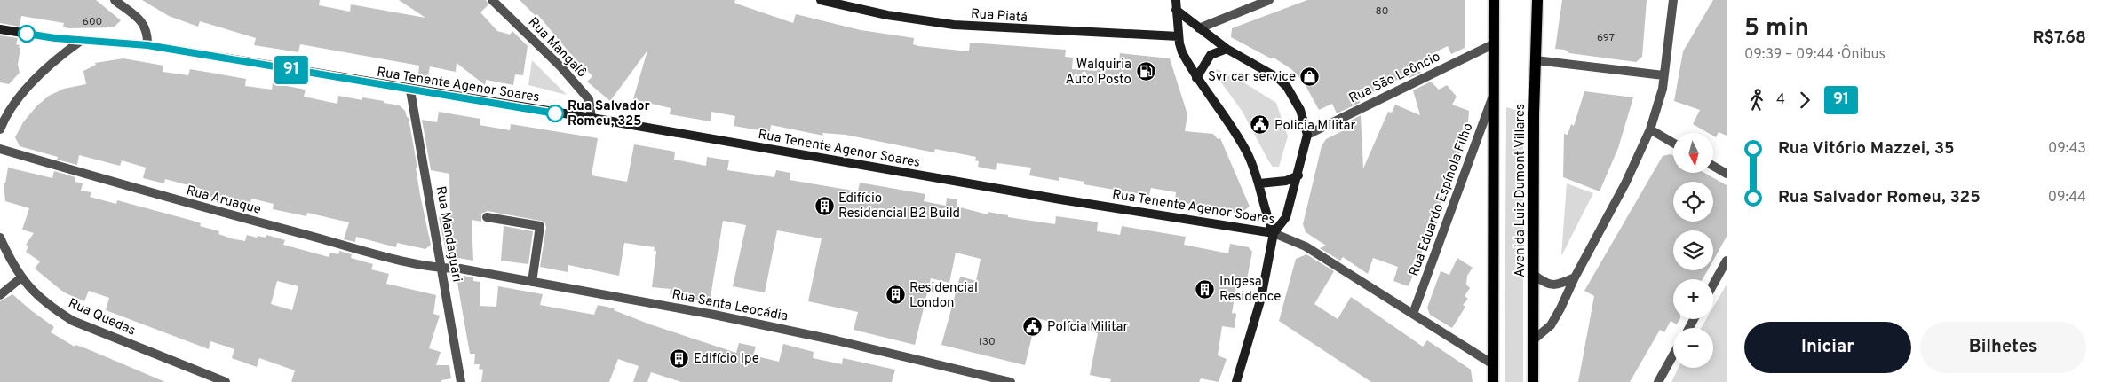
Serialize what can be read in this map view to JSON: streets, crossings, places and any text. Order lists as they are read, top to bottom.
{
  "streets": {
    "main road": ["Avenida Luiz Dumont Villares"],
    "street": [
      "Rua Piatá",
      "Rua Mangalô",
      "Rua São Leôncio",
      "Rua Tenente Agenor Soares",
      "Rua Aruaque",
      "Rua Eduardo Espínola Filho",
      "Rua Mandaguari",
      "Rua Santa Leocádia",
      "Rua Quedas"
    ]
  },
  "crossings": [
    ["Rua Mangalô", "Rua Tenente Agenor Soares"],
    ["Rua São Leôncio", "Avenida Luiz Dumont Villares"],
    ["Rua Tenente Agenor Soares", "Avenida Luiz Dumont Villares"],
    ["Rua Tenente Agenor Soares", "Rua Eduardo Espínola Filho"],
    ["Rua Tenente Agenor Soares", "Rua Mandaguari"],
    ["Avenida Luiz Dumont Villares", "Rua Eduardo Espínola Filho"],
    ["Rua Aruaque", "Rua Mandaguari"],
    ["Rua Aruaque", "Rua Santa Leocádia"],
    ["Rua Mandaguari", "Rua Santa Leocádia"]
  ],
  "places": {
    "fuel station": ["Walquiria Auto Posto"],
    "shop": ["Svr car service"],
    "other": ["Rua Salvador Romeu, 325"],
    "public building": ["Policia Militar", "Polícia Militar"],
    "building": [
      "Edifício Residencial B2 Build",
      "Inlgesa Residence",
      "Residencial London",
      "Edifício Ipe"
    ]
  },
  "lines": ["bus line 91"],
  "house_numbers": [
    "80",
    "600",
    "697",
    "130"
  ],
  "north": "bottom",
  "page": {
    "on_map": "91",
    "heading": ["5 min", "09:39 – 09:44 · Ônibus", "R$7.68"],
    "legs": ["4", "91"],
    "list": [
      {
        "name": "Rua Vitório Mazzei, 35",
        "value": "09:43"
      },
      {
        "name": "Rua Salvador Romeu, 325",
        "value": "09:44"
      }
    ],
    "map_buttons": ["+", "−"],
    "buttons": ["Iniciar", "Bilhetes"]
  }
}
